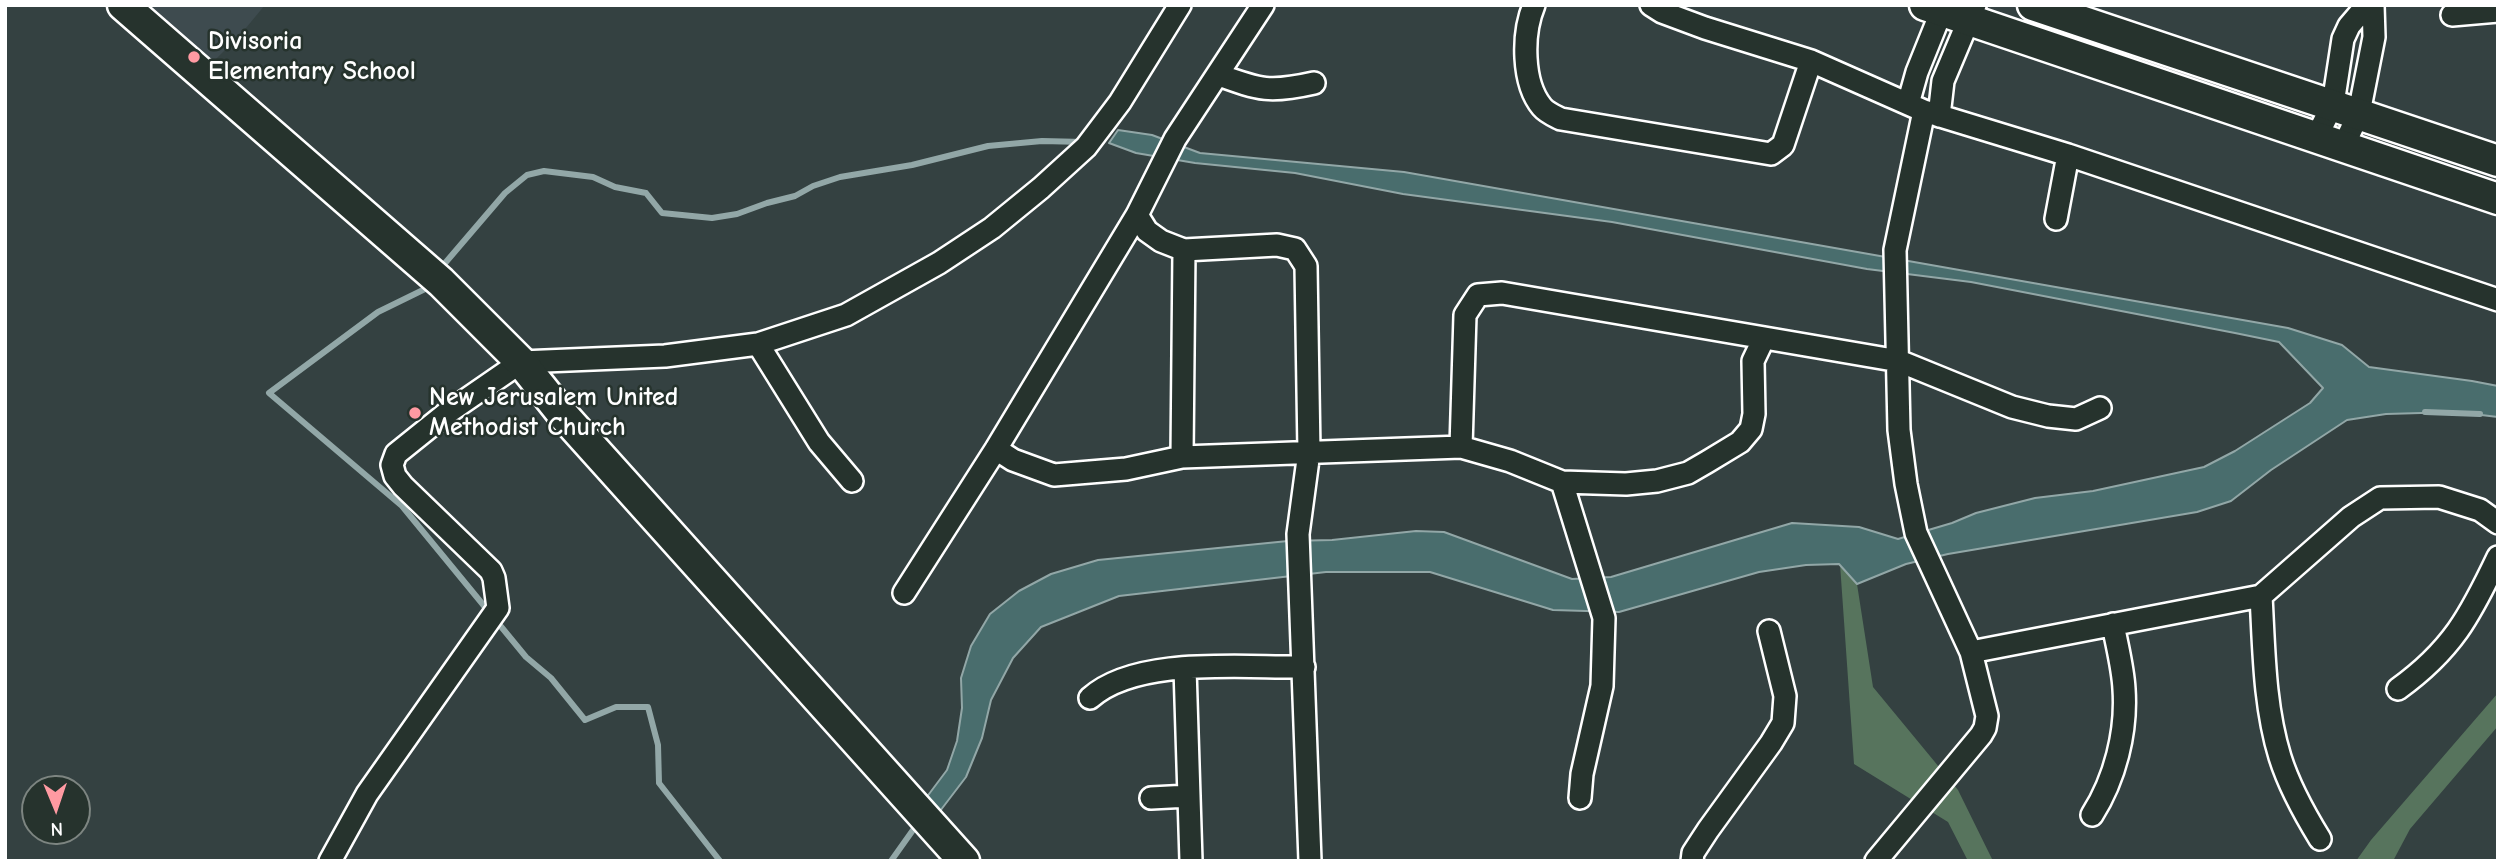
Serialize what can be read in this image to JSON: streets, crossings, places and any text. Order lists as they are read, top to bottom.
{
  "places": ["Divisoria Elementary School", "New Jerusalem United Methodist Church"],
  "north": "bottom"
}
